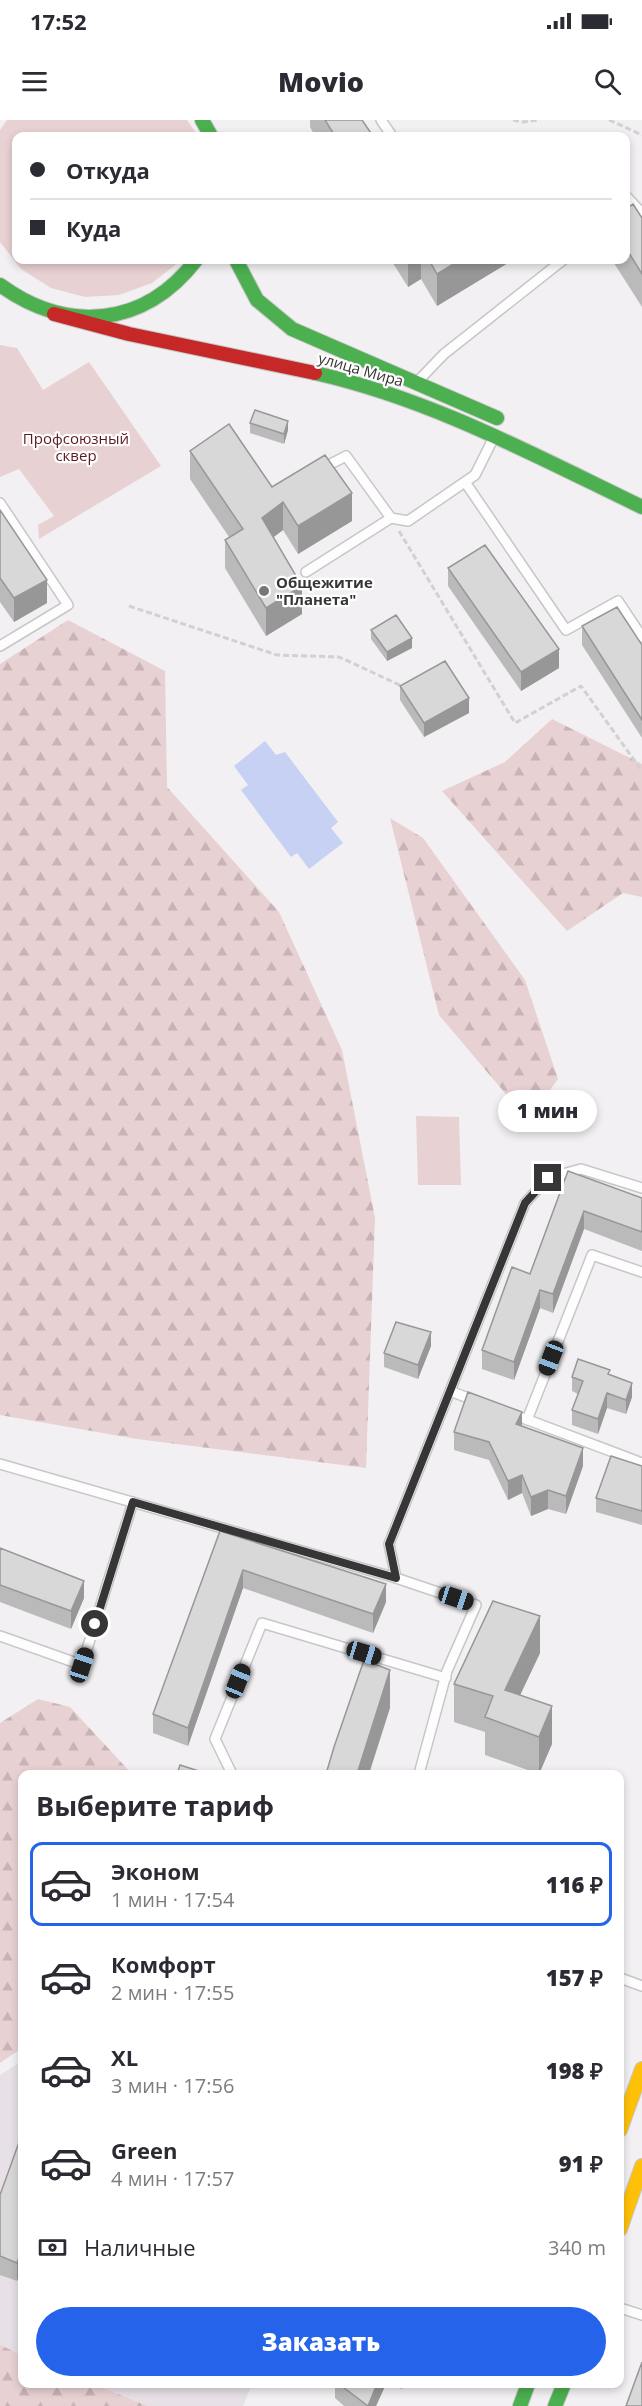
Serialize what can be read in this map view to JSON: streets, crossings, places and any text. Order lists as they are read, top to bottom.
{
  "streets": {
    "main road": ["улица Мира"]
  },
  "parks": ["Профсоюзный сквер"],
  "places": ["Общежитие \"Планета\""],
  "page": {
    "status": "17:52",
    "header": "Movio",
    "banner": ["Откуда", "Куда"],
    "bubble": "1 мин",
    "heading": "Выберите тариф",
    "list": [
      {
        "name": "Эконом",
        "note": "1 мин · 17:54",
        "value": "116 ₽"
      },
      {
        "name": "Комфорт",
        "note": "2 мин · 17:55",
        "value": "157 ₽"
      },
      {
        "name": "XL",
        "note": "3 мин · 17:56",
        "value": "198 ₽"
      },
      {
        "name": "Green",
        "note": "4 мин · 17:57",
        "value": "91 ₽"
      }
    ],
    "pay": ["Наличные", "340 m"],
    "buttons": "Заказать"
  }
}
